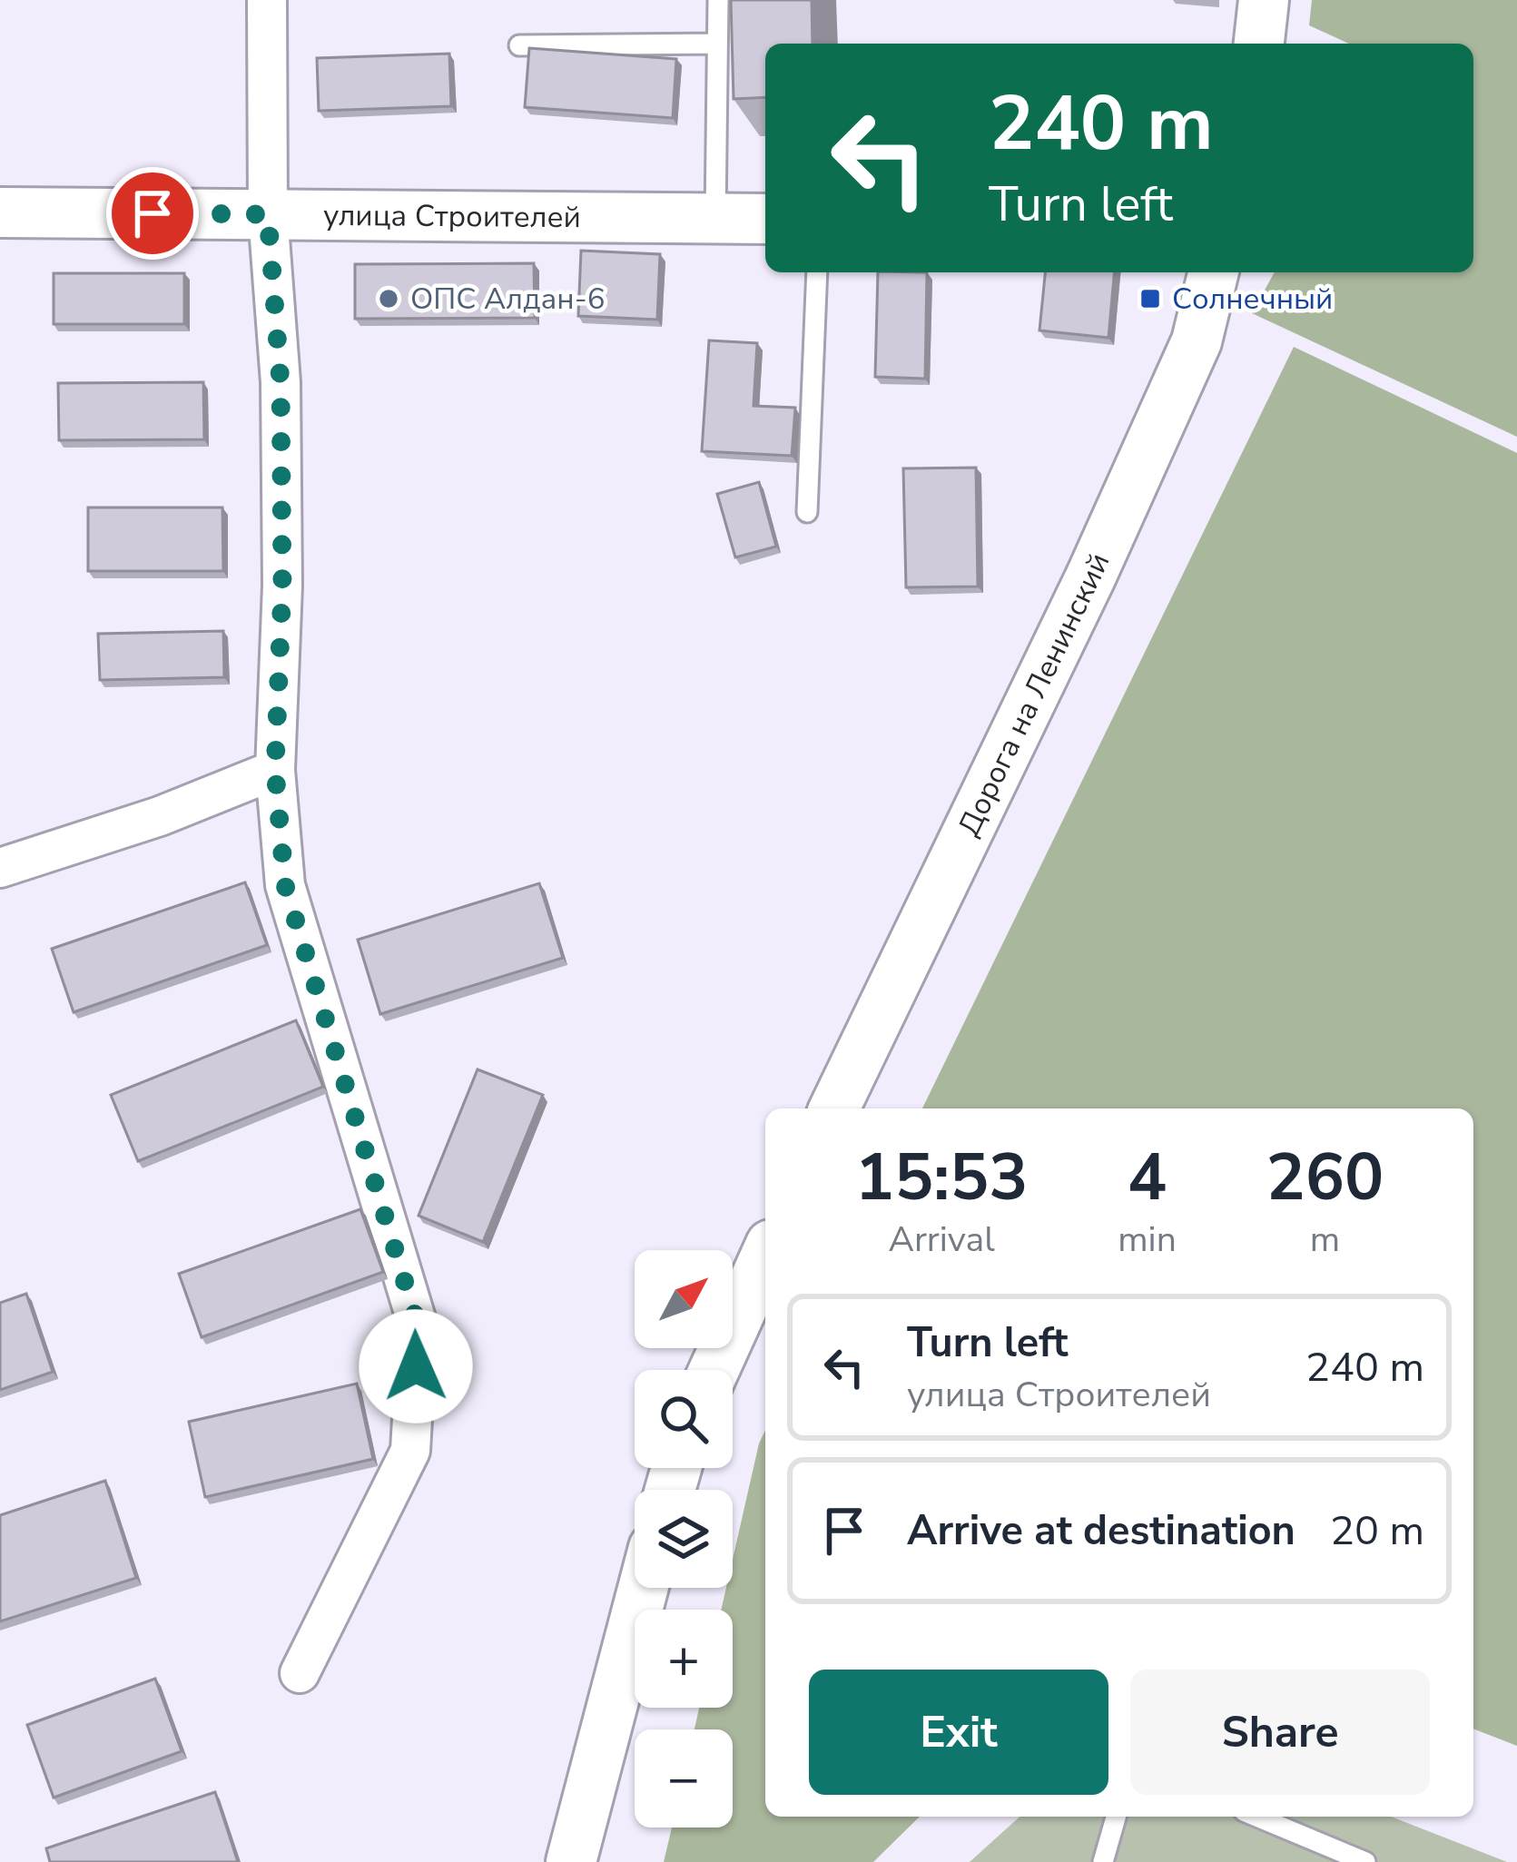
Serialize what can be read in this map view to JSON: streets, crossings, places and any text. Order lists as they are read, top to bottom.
{
  "streets": {
    "street": ["улица Строителей", "Дорога на Ленинский"]
  },
  "places": {
    "other": ["ОПС Алдан-6"],
    "transit": ["Солнечный"]
  },
  "north": "top right",
  "page": {
    "turn": ["240 m", "Turn left"],
    "eta": [
      "15:53",
      "Arrival",
      "4",
      "min",
      "260",
      "m"
    ],
    "map_buttons": ["+", "−"],
    "list": [
      {
        "name": "Turn left",
        "note": "улица Строителей",
        "value": "240 m"
      },
      {
        "name": "Arrive at destination",
        "value": "20 m"
      }
    ],
    "buttons": ["Exit", "Share"]
  }
}
